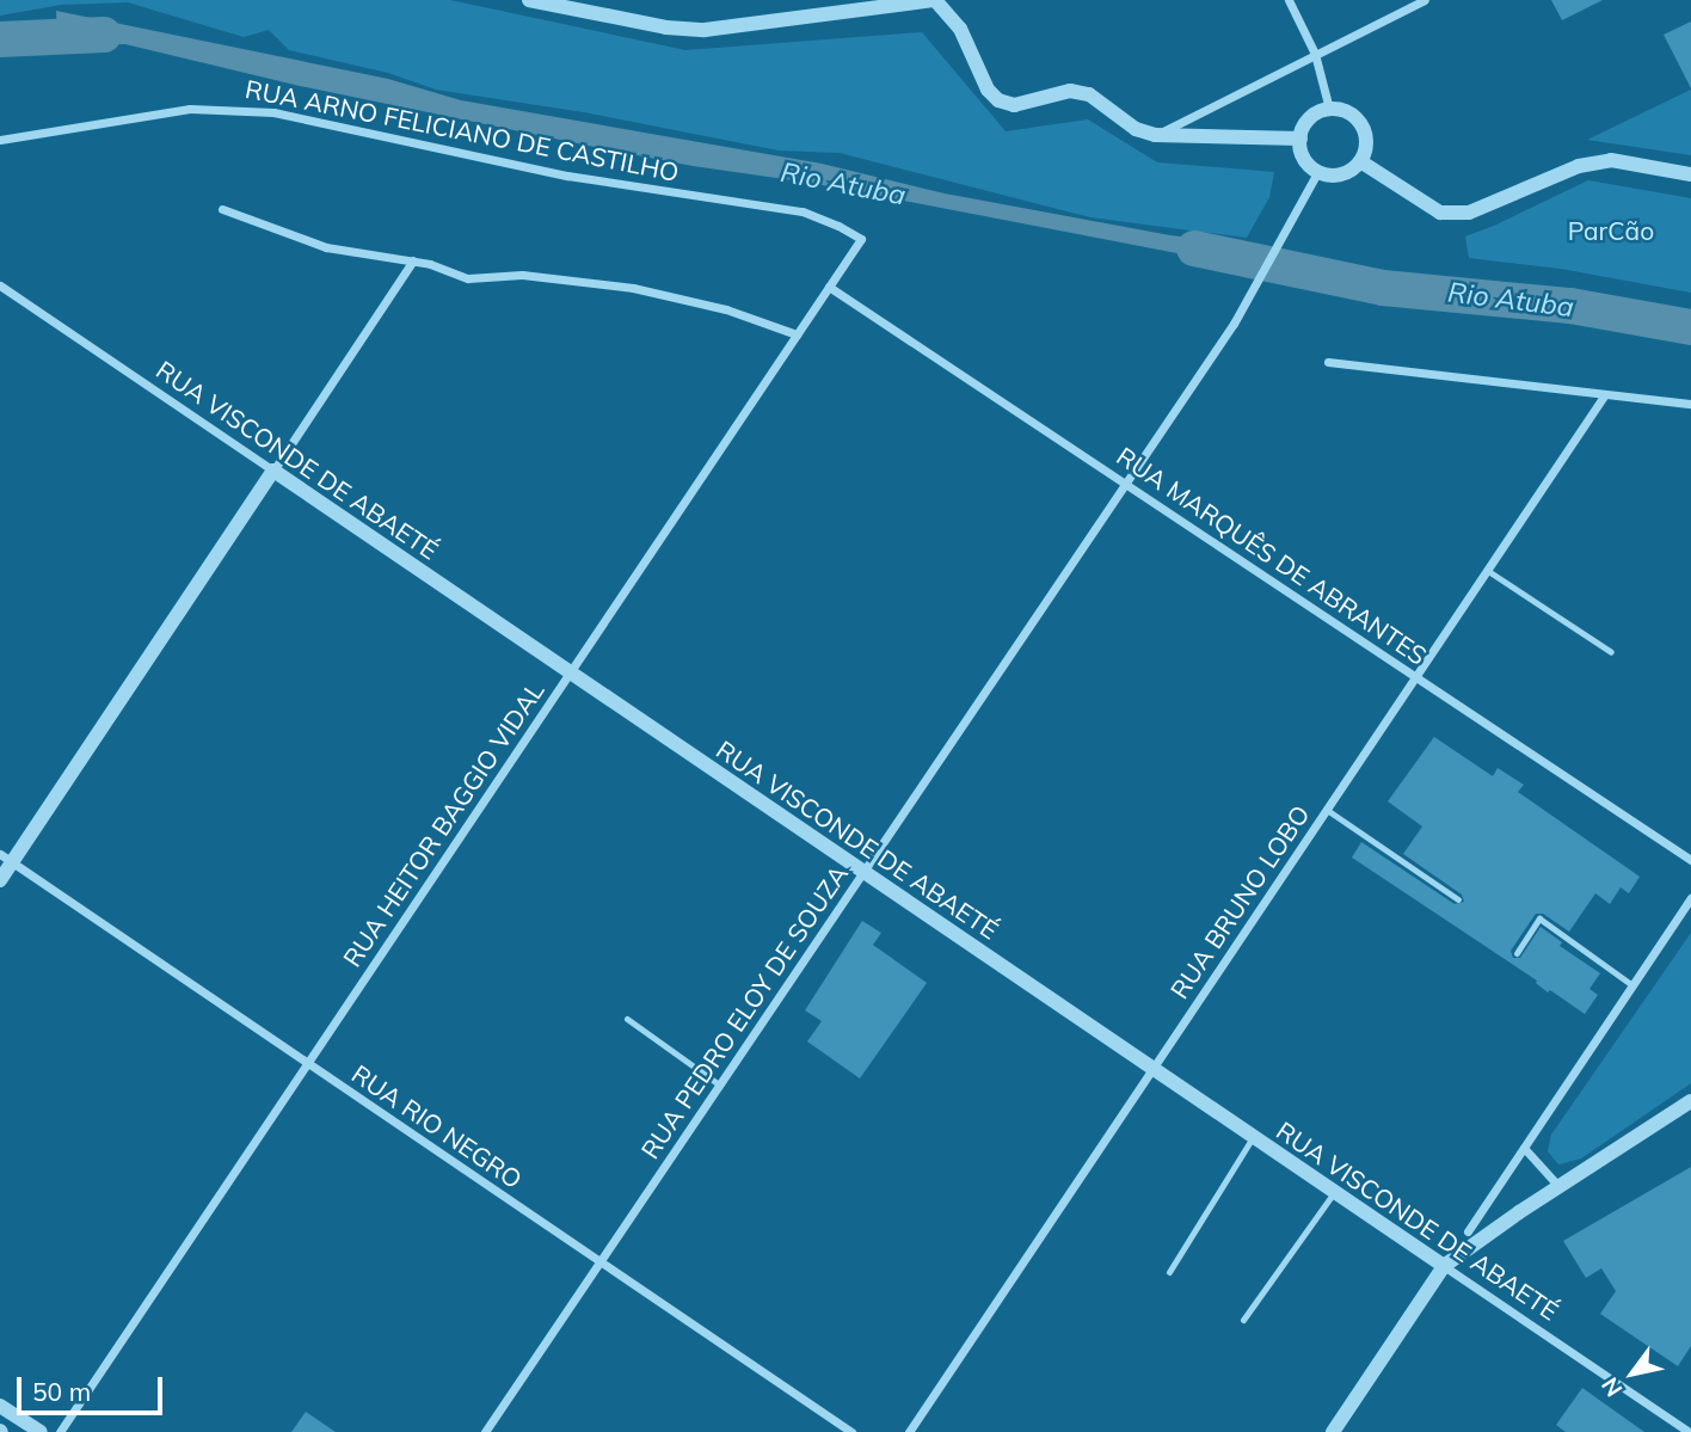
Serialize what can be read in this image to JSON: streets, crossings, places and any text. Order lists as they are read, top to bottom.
{
  "streets": {
    "street": [
      "RUA ARNO FELICIANO DE CASTILHO",
      "RUA VISCONDE DE ABAETÉ",
      "RUA MARQUÊS DE ABRANTES",
      "RUA HEITOR BAGGIO VIDAL",
      "RUA BRUNO LOBO",
      "RUA PEDRO ELOY DE SOUZA",
      "RUA RIO NEGRO"
    ]
  },
  "crossings": [
    ["RUA ARNO FELICIANO DE CASTILHO", "RUA HEITOR BAGGIO VIDAL"],
    ["RUA VISCONDE DE ABAETÉ", "RUA HEITOR BAGGIO VIDAL"],
    ["RUA VISCONDE DE ABAETÉ", "RUA BRUNO LOBO"],
    ["RUA VISCONDE DE ABAETÉ", "RUA PEDRO ELOY DE SOUZA"],
    ["RUA MARQUÊS DE ABRANTES", "RUA HEITOR BAGGIO VIDAL"],
    ["RUA MARQUÊS DE ABRANTES", "RUA BRUNO LOBO"],
    ["RUA MARQUÊS DE ABRANTES", "RUA PEDRO ELOY DE SOUZA"],
    ["RUA HEITOR BAGGIO VIDAL", "RUA RIO NEGRO"],
    ["RUA PEDRO ELOY DE SOUZA", "RUA RIO NEGRO"]
  ],
  "water": ["Rio Atuba"],
  "parks": ["ParCão"],
  "scale_bar": "50 m",
  "north": "bottom left"
}
